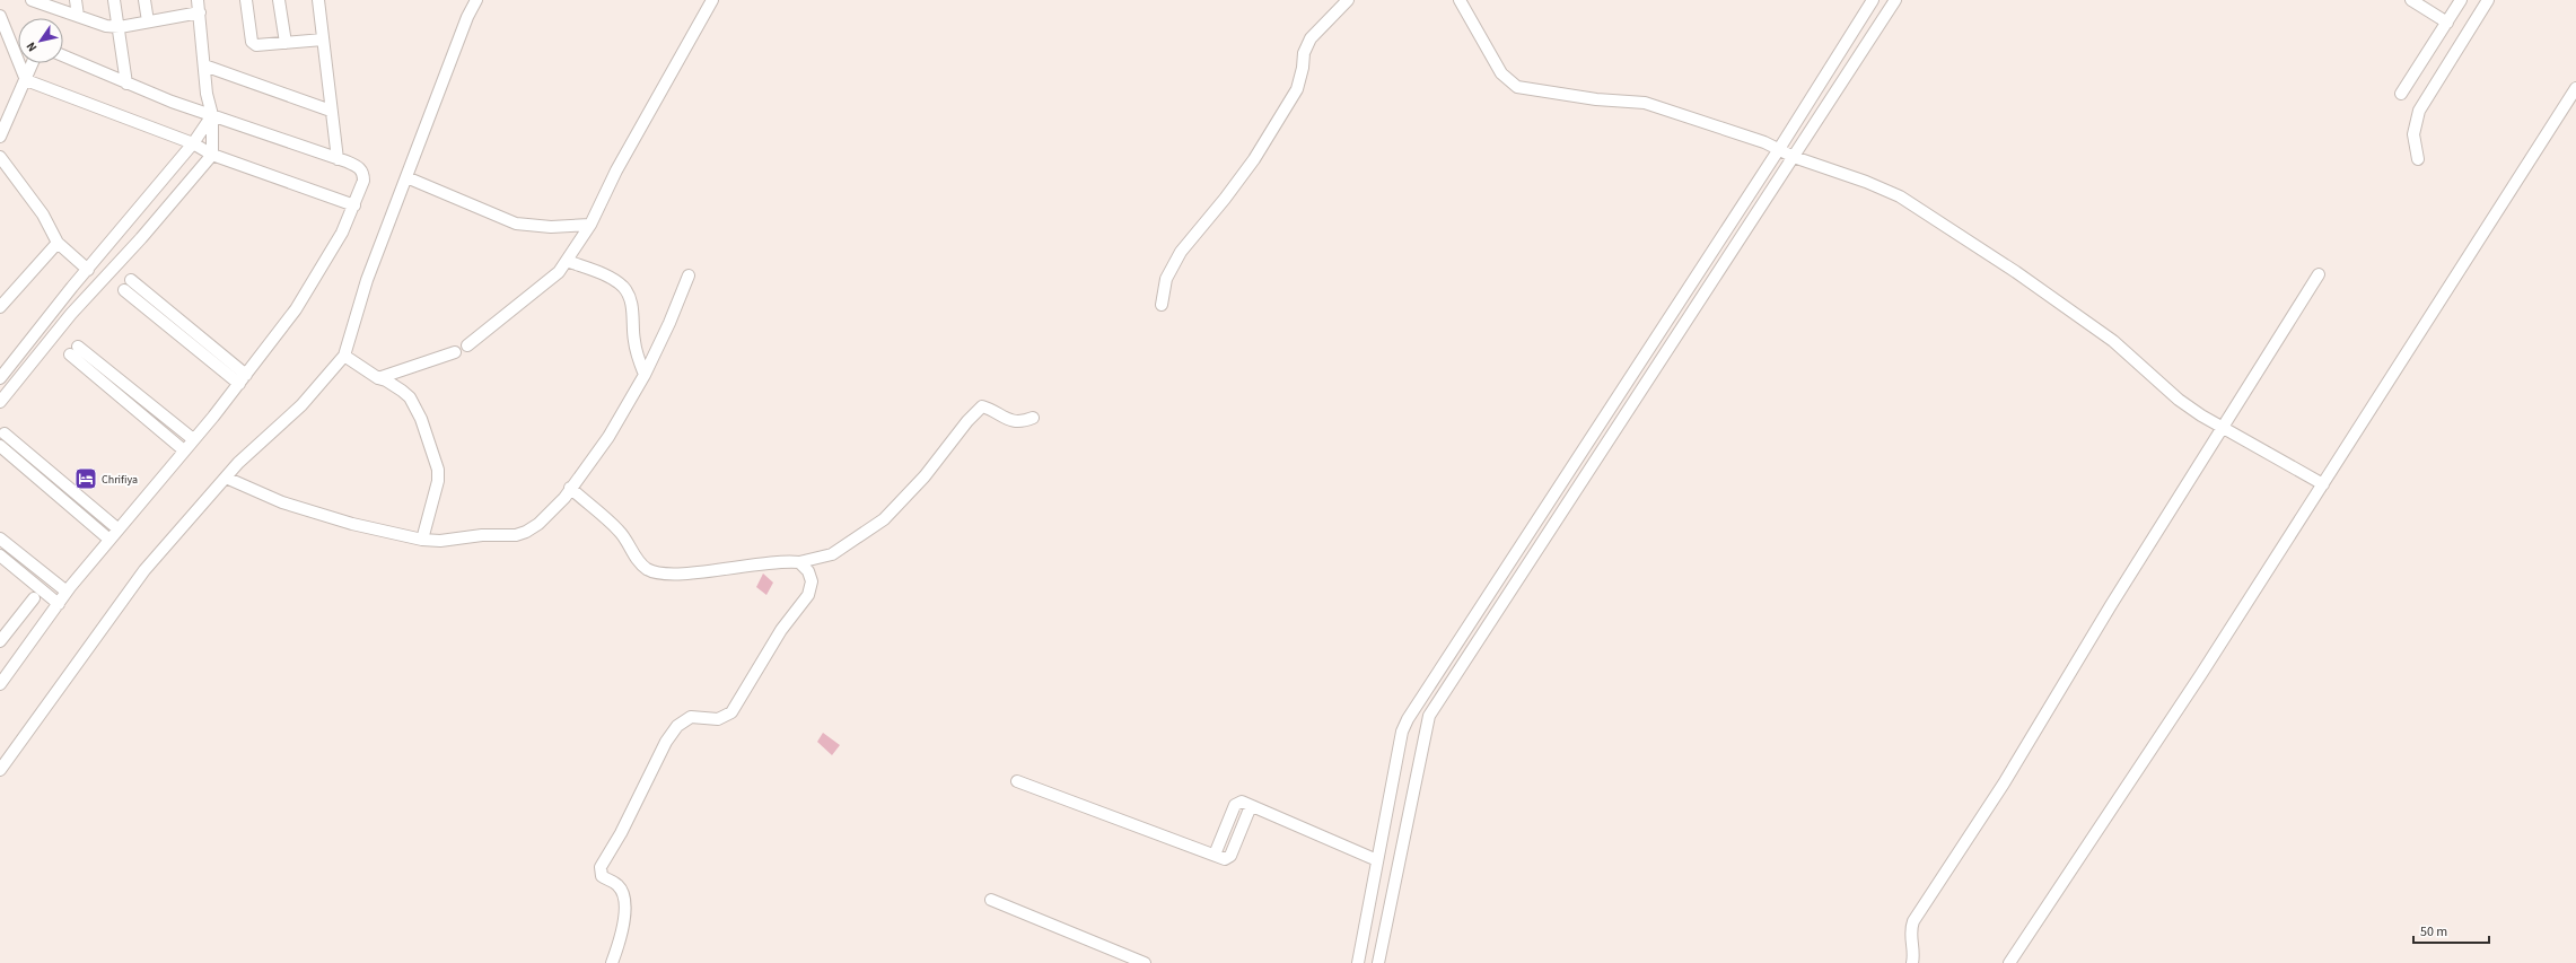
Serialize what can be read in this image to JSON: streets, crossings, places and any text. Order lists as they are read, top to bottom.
{
  "places": {
    "hotel": ["Chrifiya"]
  },
  "scale_bar": "50 m",
  "north": "bottom left"
}
